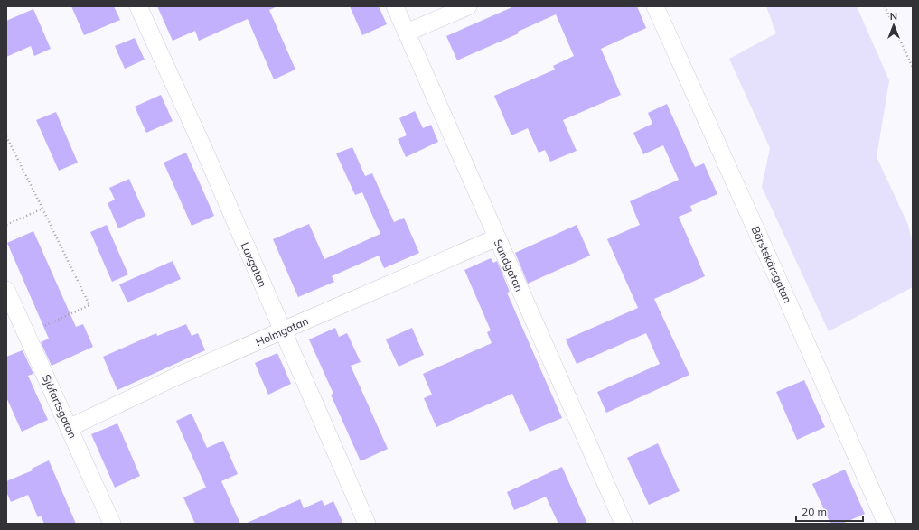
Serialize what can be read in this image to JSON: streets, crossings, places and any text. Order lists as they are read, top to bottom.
{
  "streets": {
    "street": [
      "Laxgatan",
      "Börstskärsgatan",
      "Sandgatan",
      "Holmgatan",
      "Sjöfartsgatan"
    ]
  },
  "crossings": [
    ["Laxgatan", "Holmgatan"],
    ["Sandgatan", "Holmgatan"],
    ["Holmgatan", "Sjöfartsgatan"]
  ],
  "scale_bar": "20 m",
  "north": "top"
}
